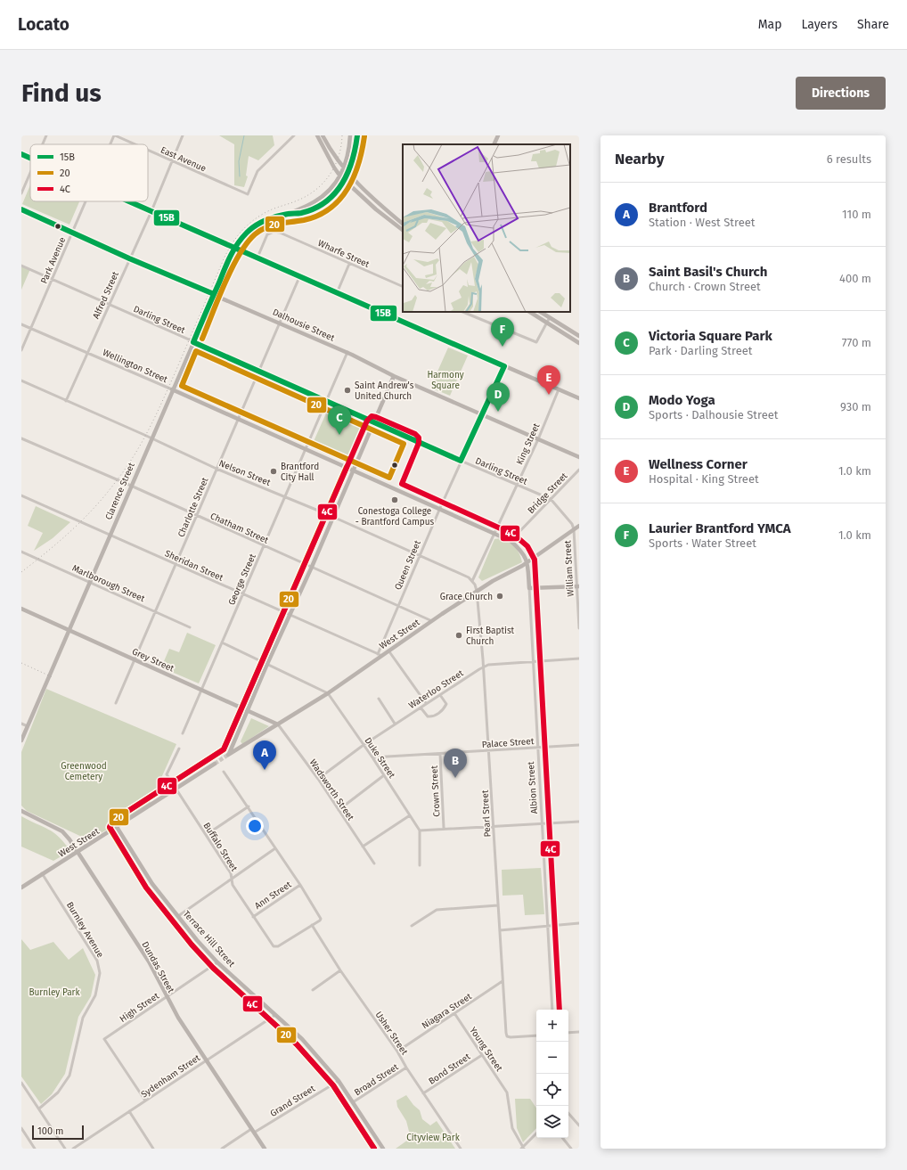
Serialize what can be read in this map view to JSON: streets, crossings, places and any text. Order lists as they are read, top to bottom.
{
  "streets": {
    "main road": [
      "Dalhousie Street",
      "Wellington Street",
      "Clarence Street",
      "West Street",
      "Grey Street",
      "Albion Street",
      "Terrace Hill Street",
      "Dundas Street"
    ],
    "street": [
      "East Avenue",
      "Wharfe Street",
      "Park Avenue",
      "Alfred Street",
      "Darling Street",
      "King Street",
      "Nelson Street",
      "Bridge Street",
      "Charlotte Street",
      "Chatham Street",
      "Sheridan Street",
      "Queen Street",
      "William Street",
      "George Street",
      "Marlborough Street",
      "Waterloo Street",
      "Palace Street",
      "Duke Street",
      "Wadsworth Street",
      "Crown Street",
      "Pearl Street",
      "Buffalo Street",
      "Ann Street",
      "Burnley Avenue",
      "High Street",
      "Niagara Street",
      "Usher Street",
      "Young Street",
      "Bond Street",
      "Sydenham Street",
      "Broad Street",
      "Grand Street"
    ]
  },
  "crossings": [
    ["East Avenue", "Park Avenue"],
    ["East Avenue", "Alfred Street"],
    ["Park Avenue", "Darling Street"],
    ["Park Avenue", "Dalhousie Street"],
    ["Park Avenue", "Wellington Street"],
    ["Alfred Street", "Darling Street"],
    ["Alfred Street", "Dalhousie Street"],
    ["Alfred Street", "Wellington Street"],
    ["Alfred Street", "Nelson Street"],
    ["Darling Street", "King Street"],
    ["Darling Street", "Clarence Street"],
    ["Darling Street", "Bridge Street"],
    ["Darling Street", "Charlotte Street"],
    ["Darling Street", "Queen Street"],
    ["Darling Street", "William Street"],
    ["Darling Street", "George Street"],
    ["Darling Street", "West Street"],
    ["Dalhousie Street", "King Street"],
    ["Dalhousie Street", "Clarence Street"],
    ["Dalhousie Street", "Charlotte Street"],
    ["Dalhousie Street", "Queen Street"],
    ["Dalhousie Street", "George Street"],
    ["Wellington Street", "King Street"],
    ["Wellington Street", "Clarence Street"],
    ["Wellington Street", "Bridge Street"],
    ["Wellington Street", "Charlotte Street"],
    ["Wellington Street", "Queen Street"],
    ["Wellington Street", "George Street"],
    ["Wellington Street", "West Street"],
    ["Wellington Street", "Albion Street"],
    ["King Street", "Nelson Street"],
    ["Nelson Street", "Clarence Street"],
    ["Nelson Street", "Charlotte Street"],
    ["Nelson Street", "Queen Street"],
    ["Nelson Street", "George Street"],
    ["Clarence Street", "Chatham Street"],
    ["Clarence Street", "Sheridan Street"],
    ["Clarence Street", "Marlborough Street"],
    ["Clarence Street", "Grey Street"],
    ["Charlotte Street", "Chatham Street"],
    ["Charlotte Street", "Sheridan Street"],
    ["Charlotte Street", "Marlborough Street"],
    ["Charlotte Street", "Grey Street"],
    ["Chatham Street", "Queen Street"],
    ["Chatham Street", "George Street"],
    ["Chatham Street", "West Street"],
    ["Sheridan Street", "Queen Street"],
    ["Sheridan Street", "George Street"],
    ["Sheridan Street", "West Street"],
    ["Queen Street", "West Street"],
    ["William Street", "West Street"],
    ["George Street", "Grey Street"],
    ["West Street", "Grey Street"],
    ["West Street", "Duke Street"],
    ["West Street", "Albion Street"],
    ["West Street", "Wadsworth Street"],
    ["West Street", "Pearl Street"],
    ["West Street", "Buffalo Street"],
    ["West Street", "Burnley Avenue"],
    ["West Street", "Terrace Hill Street"],
    ["West Street", "Dundas Street"],
    ["Grey Street", "Wadsworth Street"],
    ["Waterloo Street", "Duke Street"],
    ["Waterloo Street", "Albion Street"],
    ["Waterloo Street", "Wadsworth Street"],
    ["Waterloo Street", "Pearl Street"],
    ["Palace Street", "Duke Street"],
    ["Palace Street", "Albion Street"],
    ["Palace Street", "Crown Street"],
    ["Palace Street", "Pearl Street"],
    ["Pearl Street", "Niagara Street"],
    ["Buffalo Street", "Ann Street"],
    ["Buffalo Street", "Usher Street"],
    ["Terrace Hill Street", "High Street"],
    ["Terrace Hill Street", "Sydenham Street"],
    ["Terrace Hill Street", "Broad Street"],
    ["Terrace Hill Street", "Grand Street"],
    ["Dundas Street", "High Street"],
    ["Dundas Street", "Sydenham Street"],
    ["Dundas Street", "Grand Street"],
    ["High Street", "Sydenham Street"],
    ["Niagara Street", "Usher Street"],
    ["Niagara Street", "Young Street"],
    ["Usher Street", "Bond Street"],
    ["Usher Street", "Broad Street"],
    ["Young Street", "Bond Street"]
  ],
  "parks": [
    "Harmony Square",
    "Greenwood Cemetery",
    "Burnley Park",
    "Cityview Park"
  ],
  "places": [
    "Saint Andrew's United Church",
    "Brantford City Hall",
    "Conestoga College - Brantford Campus",
    "Grace Church",
    "First Baptist Church"
  ],
  "lines": ["transit line 15B", "transit line 20", "transit line 4C"],
  "legend": ["15B", "20", "4C"],
  "scale_bar": "100 m",
  "page": {
    "header": "Locato",
    "nav": ["Map", "Layers", "Share"],
    "buttons": "Directions",
    "title": "Find us",
    "heading": ["Nearby", "6 results"],
    "list": [
      {
        "mark": "A",
        "name": "Brantford",
        "note": "Station · West Street",
        "value": "110 m"
      },
      {
        "mark": "B",
        "name": "Saint Basil's Church",
        "note": "Church · Crown Street",
        "value": "400 m"
      },
      {
        "mark": "C",
        "name": "Victoria Square Park",
        "note": "Park · Darling Street",
        "value": "770 m"
      },
      {
        "mark": "D",
        "name": "Modo Yoga",
        "note": "Sports · Dalhousie Street",
        "value": "930 m"
      },
      {
        "mark": "E",
        "name": "Wellness Corner",
        "note": "Hospital · King Street",
        "value": "1.0 km"
      },
      {
        "mark": "F",
        "name": "Laurier Brantford YMCA",
        "note": "Sports · Water Street",
        "value": "1.0 km"
      }
    ],
    "pins": [
      "F",
      "E",
      "D",
      "C",
      "A",
      "B"
    ],
    "map_buttons": ["+", "−"],
    "scale": "100 m"
  }
}
